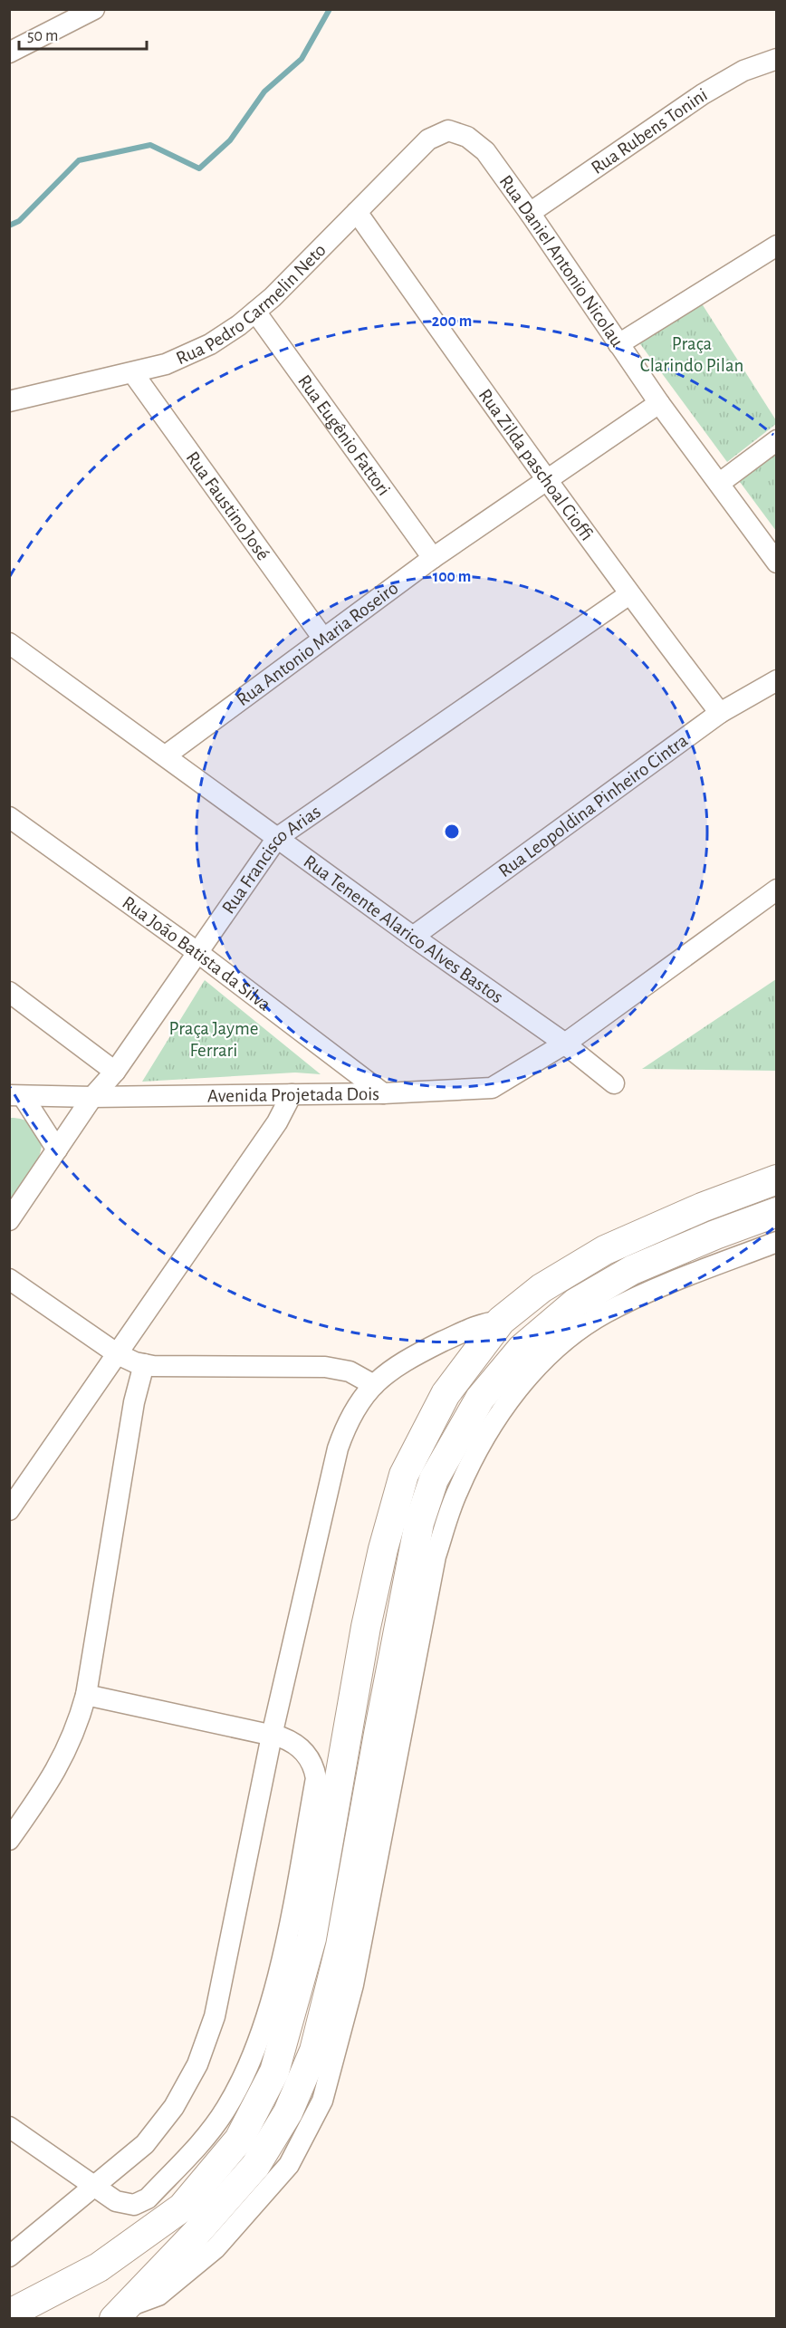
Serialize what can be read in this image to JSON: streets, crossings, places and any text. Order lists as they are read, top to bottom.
{
  "streets": {
    "street": [
      "Rua Rubens Tonini",
      "Rua Daniel Antonio Nicolau",
      "Rua Pedro Carmelin Neto",
      "Rua Eugênio Fattori",
      "Rua Zilda paschoal Cioffi",
      "Rua Faustino José",
      "Rua Antonio Maria Roseiro",
      "Rua Leopoldina Pinheiro Cintra",
      "Rua Francisco Arias",
      "Rua Tenente Alarico Alves Bastos",
      "Rua João Batista da Silva",
      "Avenida Projetada Dois"
    ]
  },
  "crossings": [
    ["Rua Rubens Tonini", "Rua Daniel Antonio Nicolau"],
    ["Rua Daniel Antonio Nicolau", "Rua Pedro Carmelin Neto"],
    ["Rua Daniel Antonio Nicolau", "Rua Antonio Maria Roseiro"],
    ["Rua Pedro Carmelin Neto", "Rua Eugênio Fattori"],
    ["Rua Pedro Carmelin Neto", "Rua Zilda paschoal Cioffi"],
    ["Rua Pedro Carmelin Neto", "Rua Faustino José"],
    ["Rua Eugênio Fattori", "Rua Antonio Maria Roseiro"],
    ["Rua Zilda paschoal Cioffi", "Rua Antonio Maria Roseiro"],
    ["Rua Zilda paschoal Cioffi", "Rua Leopoldina Pinheiro Cintra"],
    ["Rua Zilda paschoal Cioffi", "Rua Francisco Arias"],
    ["Rua Faustino José", "Rua Antonio Maria Roseiro"],
    ["Rua Antonio Maria Roseiro", "Rua Tenente Alarico Alves Bastos"],
    ["Rua Leopoldina Pinheiro Cintra", "Rua Tenente Alarico Alves Bastos"],
    ["Rua Francisco Arias", "Rua Tenente Alarico Alves Bastos"],
    ["Rua Francisco Arias", "Rua João Batista da Silva"],
    ["Rua Francisco Arias", "Avenida Projetada Dois"],
    ["Rua Tenente Alarico Alves Bastos", "Avenida Projetada Dois"],
    ["Rua João Batista da Silva", "Avenida Projetada Dois"]
  ],
  "parks": ["Praça Clarindo Pilan", "Praça Jayme Ferrari"],
  "scale_bar": "50 m",
  "rings": ["200 m", "100 m"]
}
